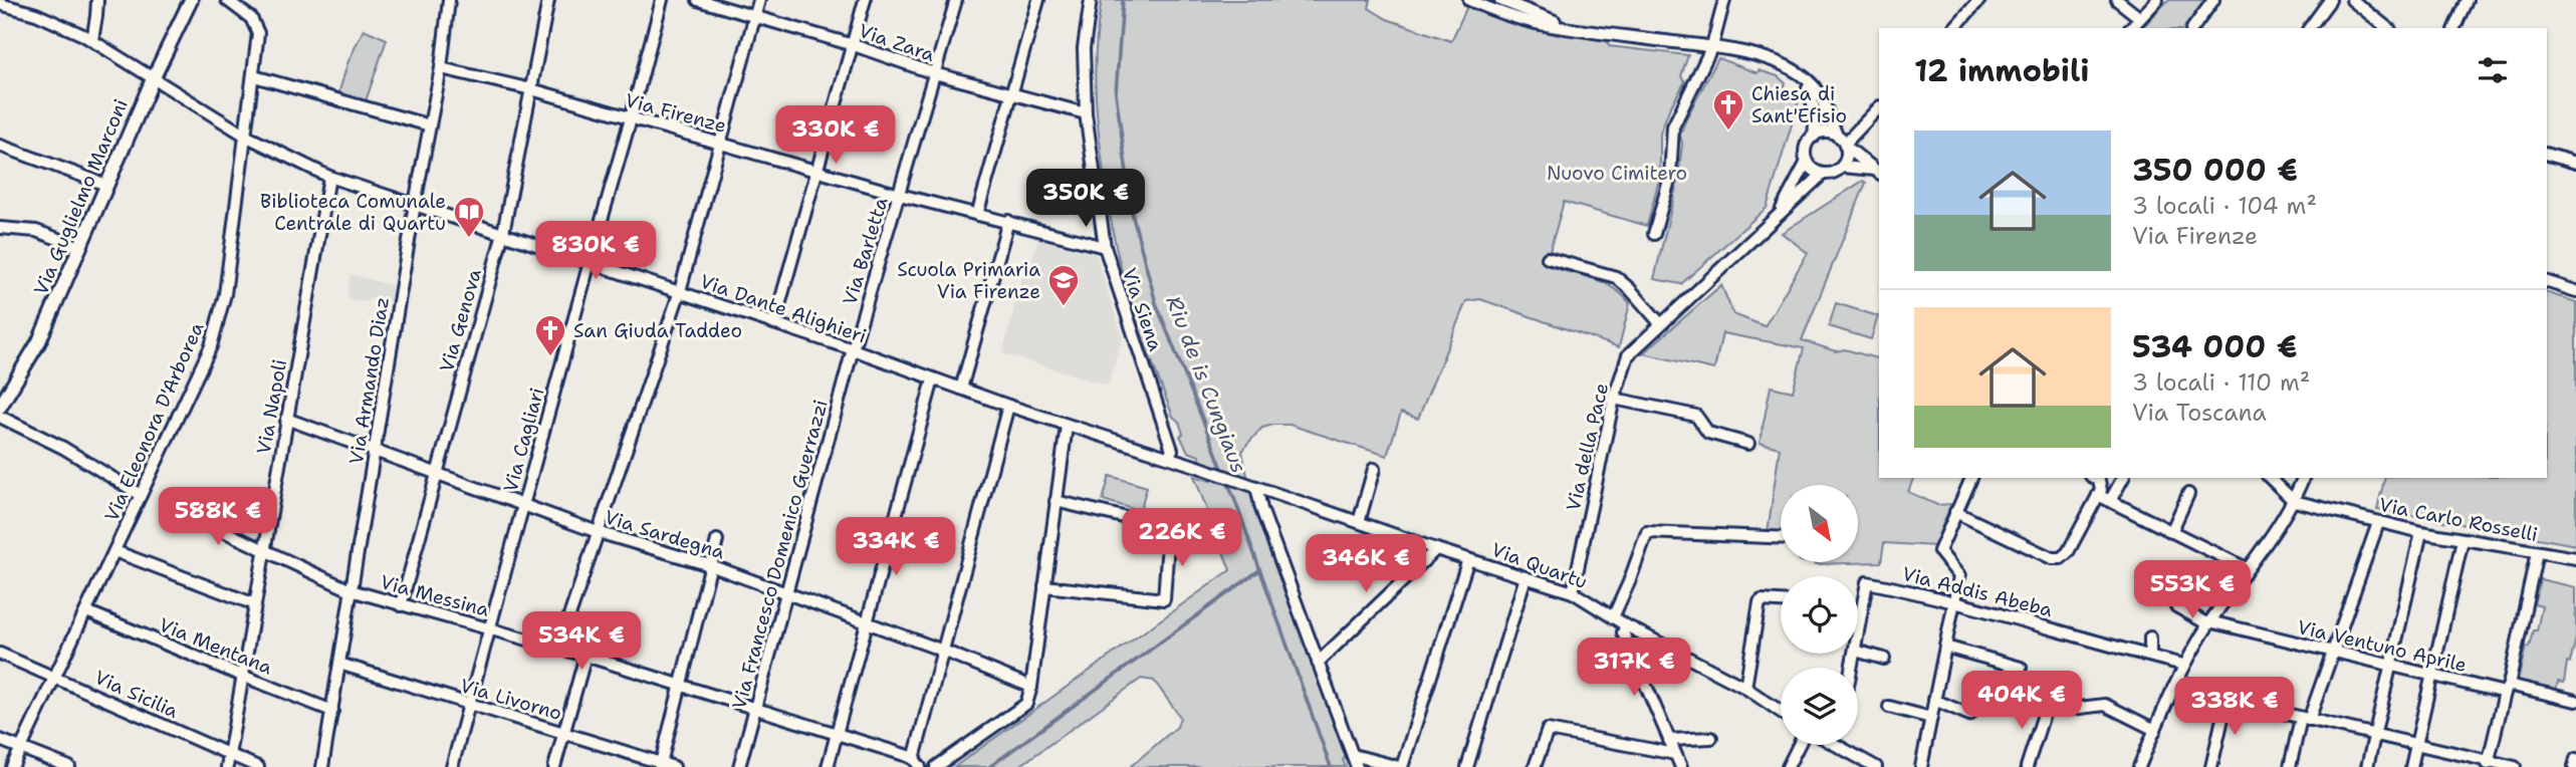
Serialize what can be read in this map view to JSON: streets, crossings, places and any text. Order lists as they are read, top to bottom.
{
  "streets": {
    "main road": ["Via Guglielmo Marconi"],
    "street": [
      "Via Zara",
      "Via Firenze",
      "Via Barletta",
      "Via Dante Alighieri",
      "Via Siena",
      "Via Genova",
      "Via Armando Diaz",
      "Via Napoli",
      "Via Eleonora D'Arborea",
      "Via Cagliari",
      "Via della Pace",
      "Via Carlo Rosselli",
      "Via Sardegna",
      "Via Francesco Domenico Guerrazzi",
      "Via Quartu",
      "Via Addis Abeba",
      "Via Messina",
      "Via Mentana",
      "Via Ventuno Aprile",
      "Via Sicilia",
      "Via Livorno"
    ]
  },
  "crossings": [
    ["Via Zara", "Via Barletta"],
    ["Via Zara", "Via Siena"],
    ["Via Firenze", "Via Barletta"],
    ["Via Firenze", "Via Siena"],
    ["Via Firenze", "Via Genova"],
    ["Via Firenze", "Via Armando Diaz"],
    ["Via Firenze", "Via Cagliari"],
    ["Via Guglielmo Marconi", "Via Dante Alighieri"],
    ["Via Barletta", "Via Dante Alighieri"],
    ["Via Barletta", "Via Francesco Domenico Guerrazzi"],
    ["Via Dante Alighieri", "Via Siena"],
    ["Via Dante Alighieri", "Via Genova"],
    ["Via Dante Alighieri", "Via Armando Diaz"],
    ["Via Dante Alighieri", "Via Napoli"],
    ["Via Dante Alighieri", "Via Eleonora D'Arborea"],
    ["Via Dante Alighieri", "Via Cagliari"],
    ["Via Dante Alighieri", "Via Francesco Domenico Guerrazzi"],
    ["Via Dante Alighieri", "Via Quartu"],
    ["Via Genova", "Via Sardegna"],
    ["Via Genova", "Via Messina"],
    ["Via Armando Diaz", "Via Sardegna"],
    ["Via Armando Diaz", "Via Messina"],
    ["Via Armando Diaz", "Via Mentana"],
    ["Via Armando Diaz", "Via Livorno"],
    ["Via Napoli", "Via Sardegna"],
    ["Via Napoli", "Via Messina"],
    ["Via Napoli", "Via Mentana"],
    ["Via Napoli", "Via Sicilia"],
    ["Via Eleonora D'Arborea", "Via Mentana"],
    ["Via Eleonora D'Arborea", "Via Sicilia"],
    ["Via Cagliari", "Via Sardegna"],
    ["Via Cagliari", "Via Messina"],
    ["Via Cagliari", "Via Livorno"],
    ["Via della Pace", "Via Quartu"],
    ["Via Sardegna", "Via Francesco Domenico Guerrazzi"],
    ["Via Francesco Domenico Guerrazzi", "Via Messina"]
  ],
  "water": ["Riu de is Cungiaus"],
  "parks": ["Nuovo Cimitero"],
  "places": {
    "church": ["Chiesa di Sant'Efisio", "San Giuda Taddeo"],
    "library": ["Biblioteca Comunale Centrale di Quartu"],
    "school or university": ["Scuola Primaria Via Firenze"]
  },
  "north": "bottom right",
  "page": {
    "heading": "12 immobili",
    "price": [
      "330K €",
      "350K €",
      "830K €",
      "588K €",
      "226K €",
      "334K €",
      "346K €",
      "553K €",
      "534K €",
      "317K €",
      "404K €",
      "338K €"
    ],
    "list": [
      {
        "name": "350 000 €",
        "note": "3 locali · 104 m² · Via Firenze"
      },
      {
        "name": "534 000 €",
        "note": "3 locali · 110 m² · Via Toscana"
      }
    ]
  }
}
